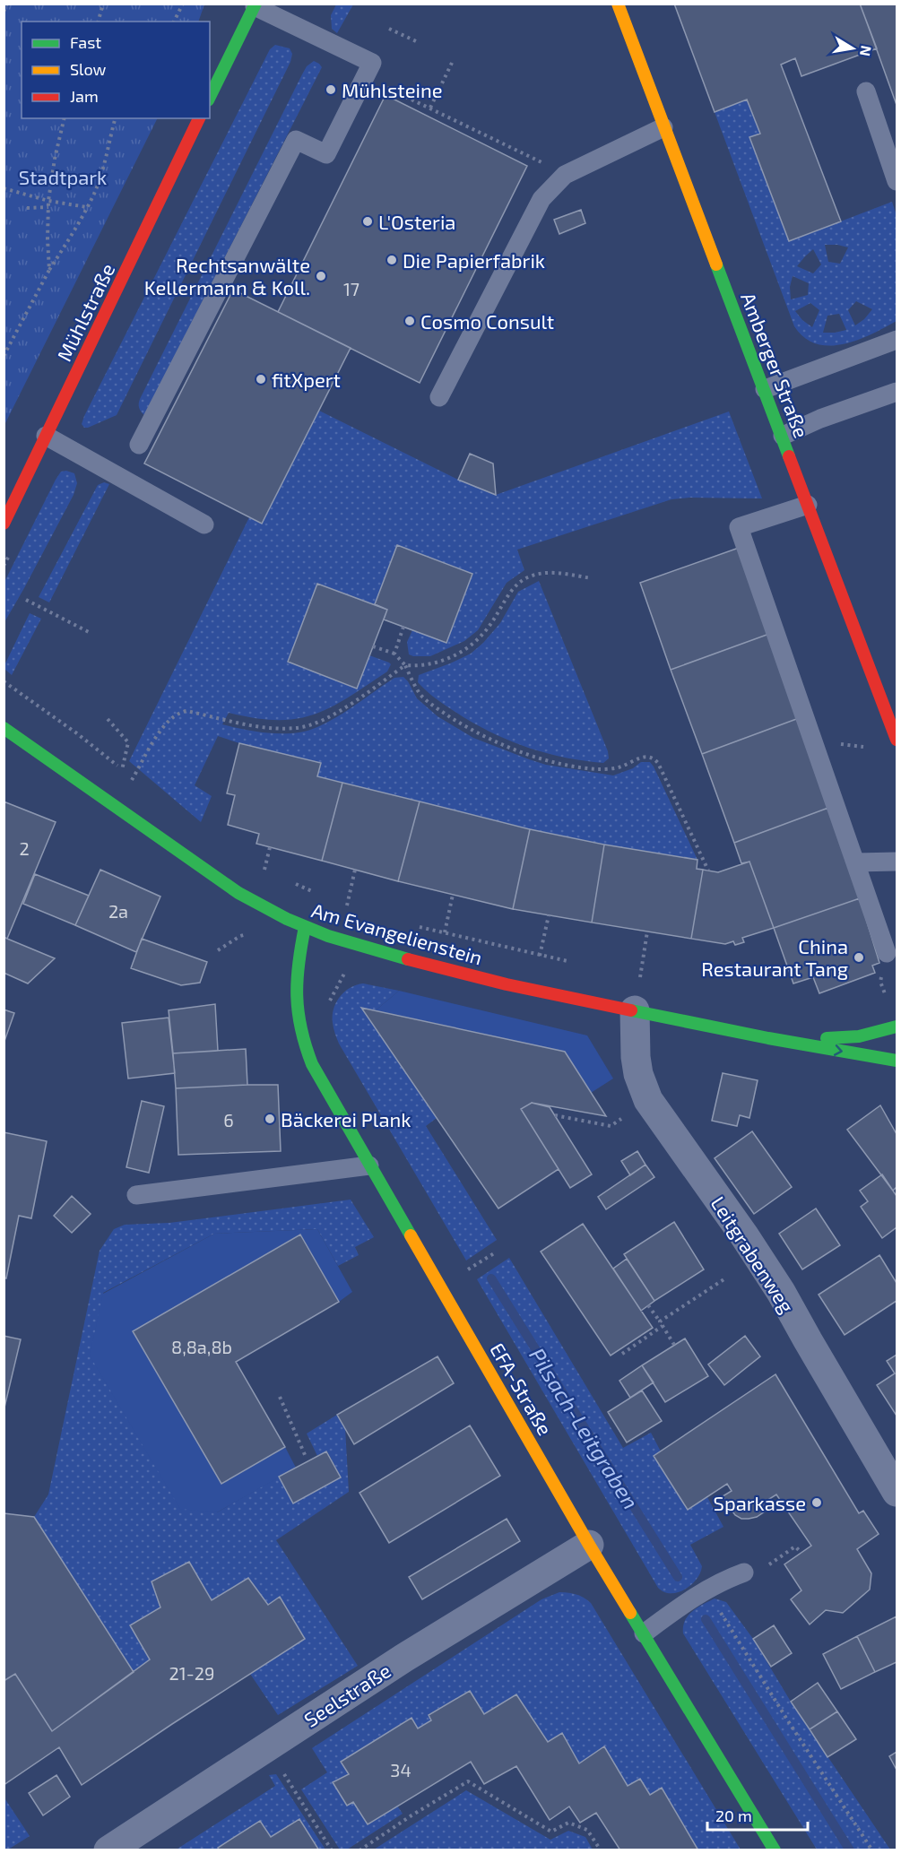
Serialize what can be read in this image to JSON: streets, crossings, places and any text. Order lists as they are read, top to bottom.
{
  "streets": {
    "street": [
      "Mühlstraße",
      "Amberger Straße",
      "Am Evangelienstein",
      "Leitgrabenweg",
      "EFA-Straße",
      "Seelstraße"
    ]
  },
  "crossings": [
    ["Am Evangelienstein", "Leitgrabenweg"],
    ["Am Evangelienstein", "EFA-Straße"],
    ["EFA-Straße", "Seelstraße"]
  ],
  "water": ["Pilsach-Leitgraben"],
  "parks": ["Stadtpark"],
  "places": [
    "Mühlsteine",
    "L'Osteria",
    "Die Papierfabrik",
    "Rechtsanwälte Kellermann & Koll.",
    "Cosmo Consult",
    "fitXpert",
    "China Restaurant Tang",
    "Bäckerei Plank",
    "Sparkasse"
  ],
  "house_numbers": [
    "17",
    "2",
    "2a",
    "6",
    "8,8a,8b",
    "21-29",
    "34"
  ],
  "legend": ["Fast", "Slow", "Jam"],
  "scale_bar": "20 m",
  "north": "right"
}
